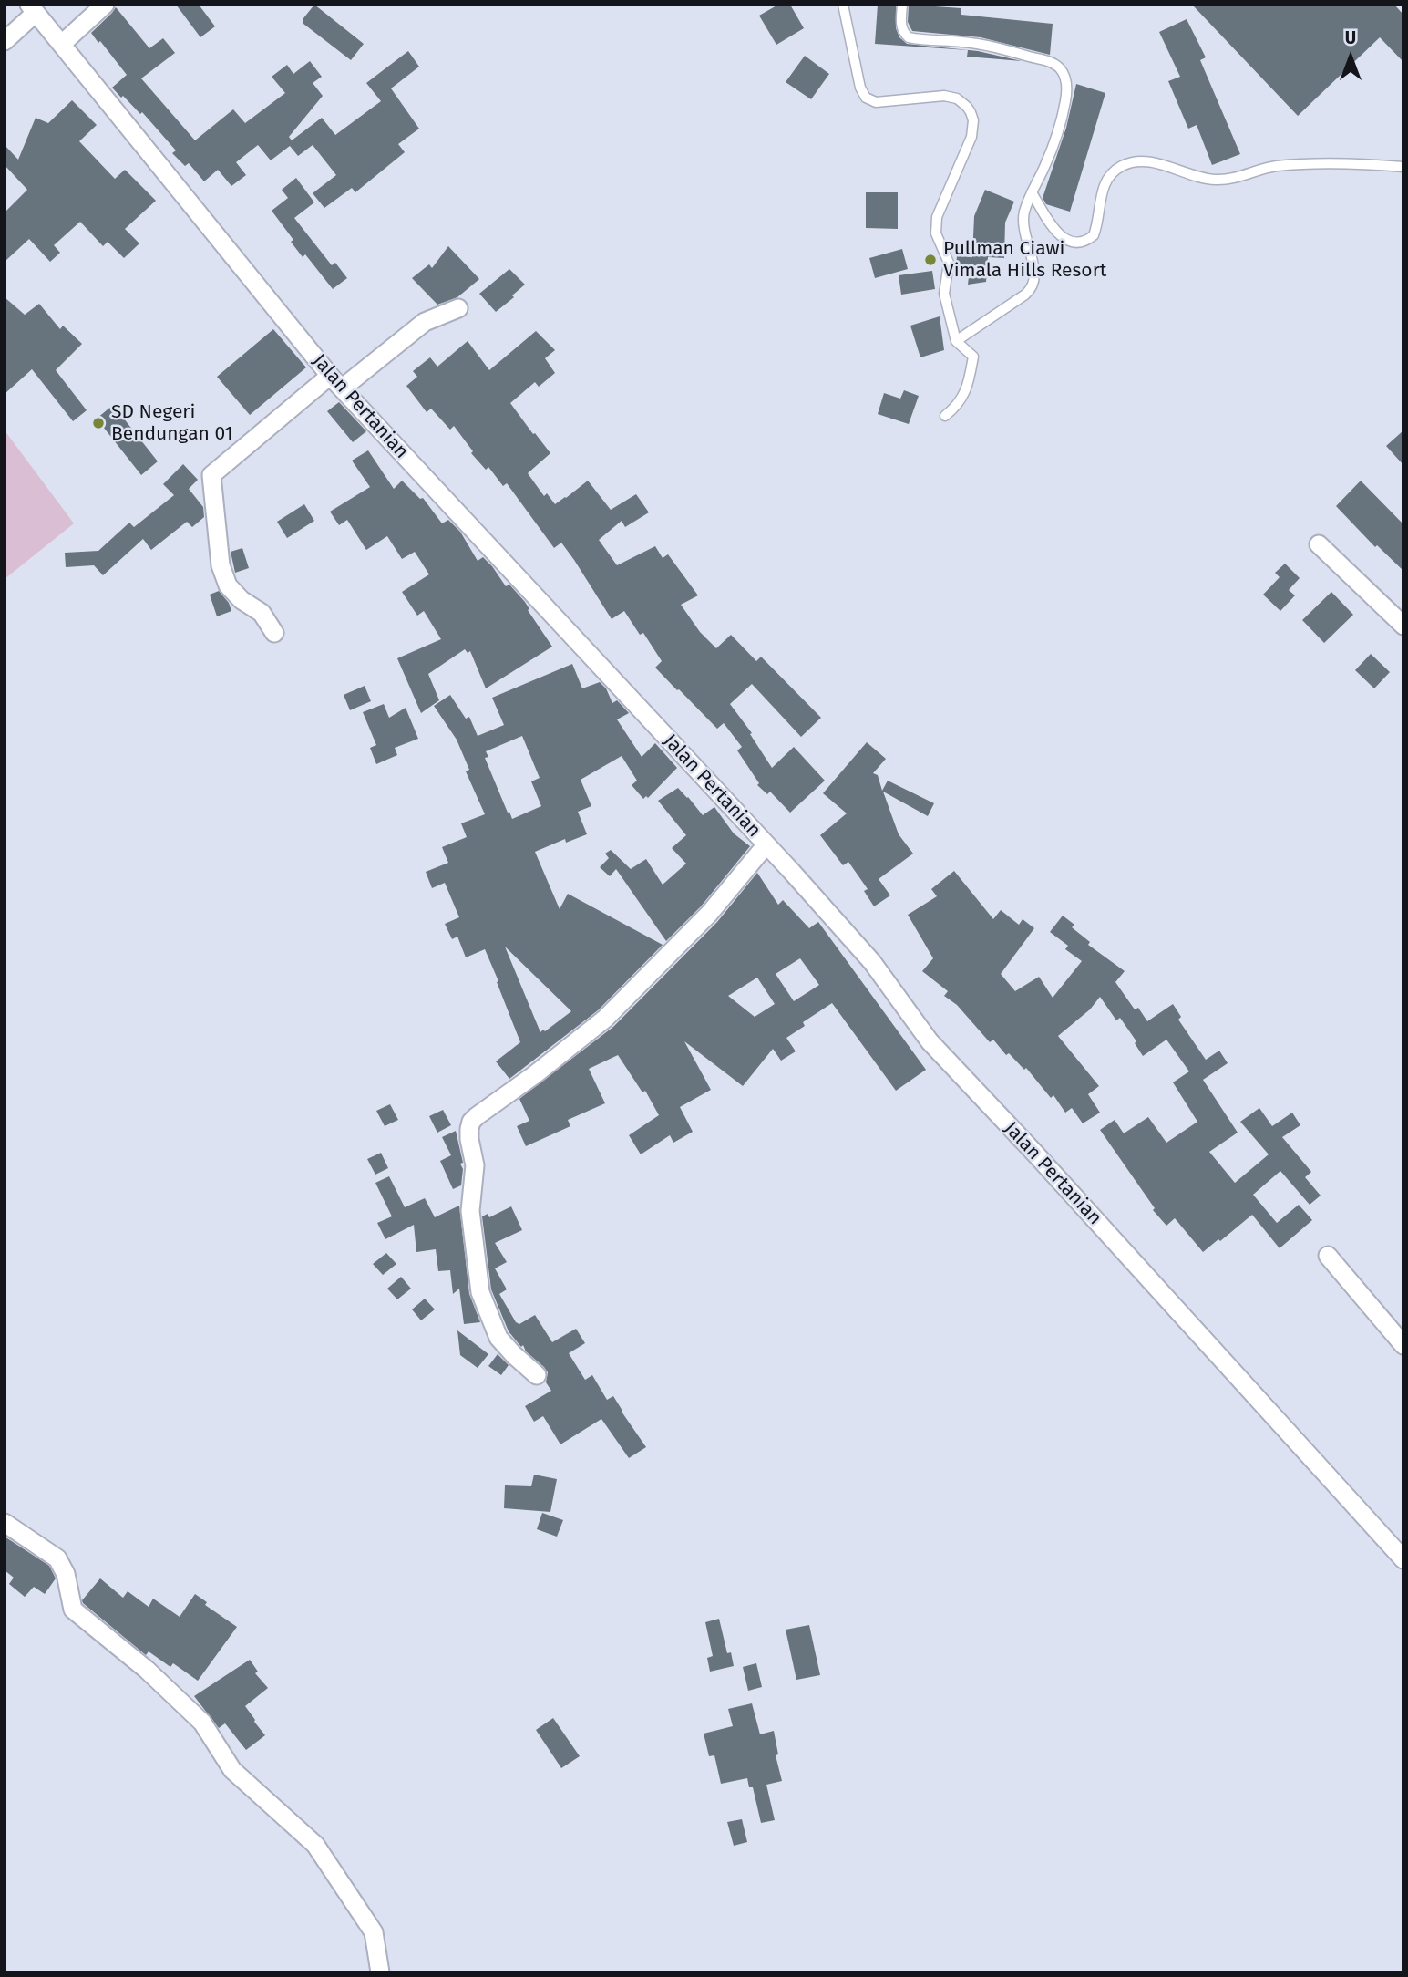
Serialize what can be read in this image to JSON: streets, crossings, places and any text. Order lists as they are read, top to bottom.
{
  "streets": {
    "street": ["Jalan Pertanian"]
  },
  "places": ["Pullman Ciawi Vimala Hills Resort", "SD Negeri Bendungan 01"],
  "north": "top"
}
